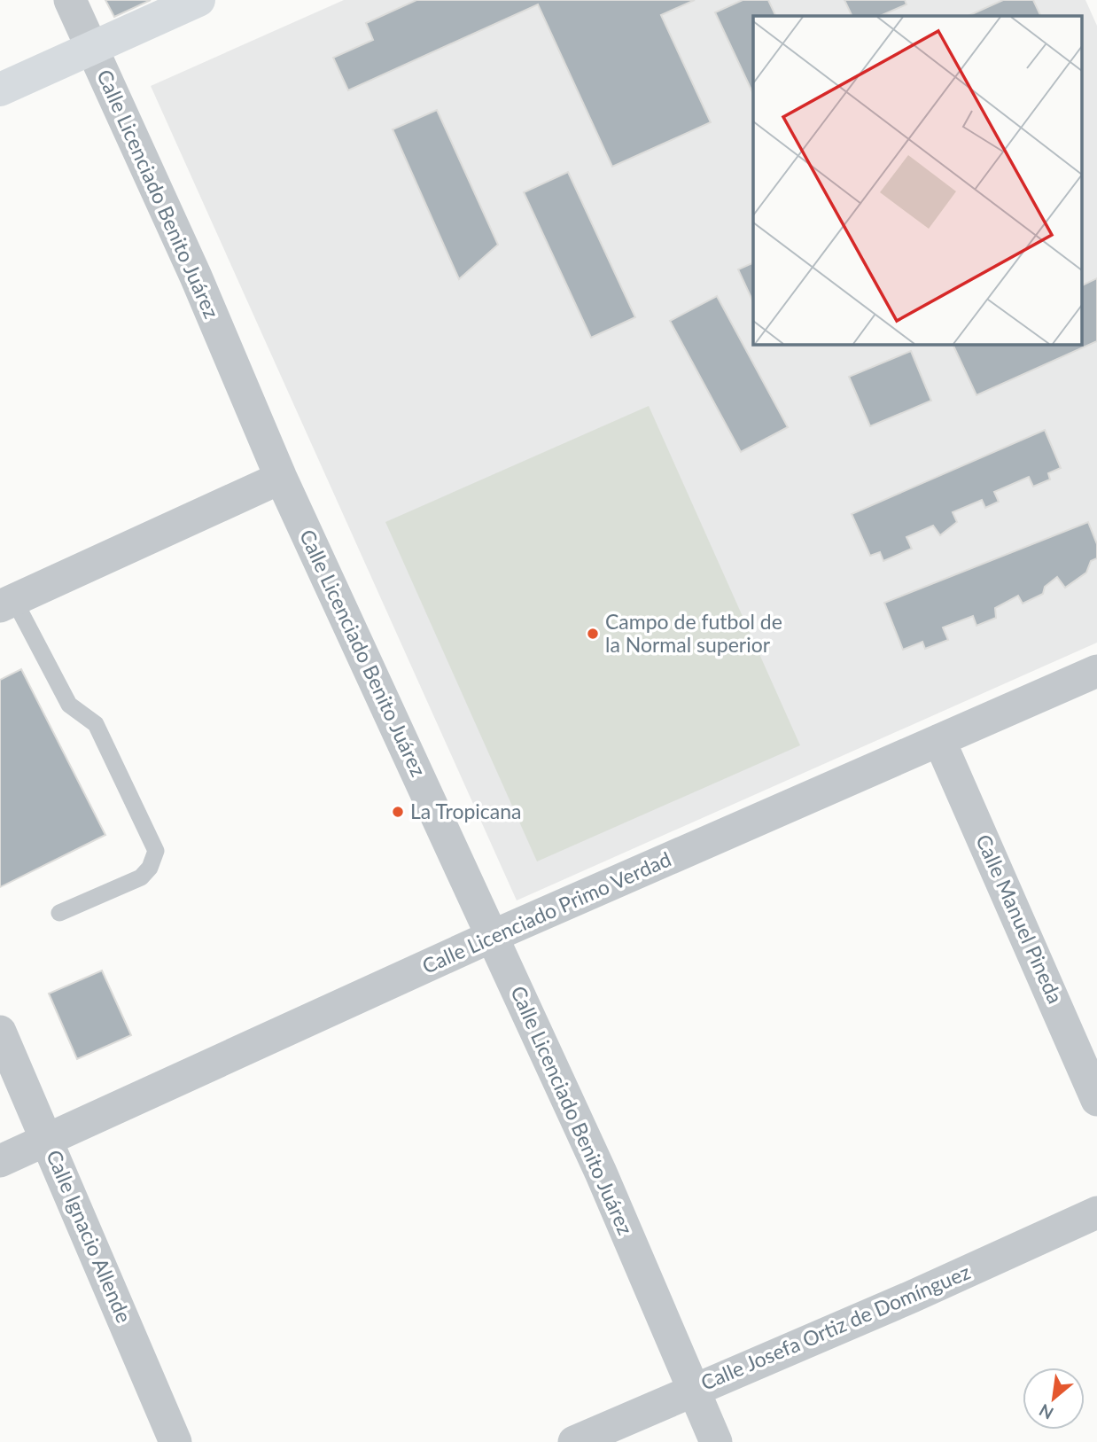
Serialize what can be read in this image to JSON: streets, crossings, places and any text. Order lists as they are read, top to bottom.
{
  "streets": {
    "street": [
      "Calle Licenciado Benito Juárez",
      "Calle Licenciado Primo Verdad",
      "Calle Manuel Pineda",
      "Calle Ignacio Allende",
      "Calle Josefa Ortiz de Domínguez"
    ]
  },
  "crossings": [
    ["Calle Licenciado Benito Juárez", "Calle Licenciado Primo Verdad"],
    ["Calle Licenciado Benito Juárez", "Calle Josefa Ortiz de Domínguez"],
    ["Calle Licenciado Primo Verdad", "Calle Manuel Pineda"],
    ["Calle Licenciado Primo Verdad", "Calle Ignacio Allende"]
  ],
  "places": ["Campo de futbol de la Normal superior", "La Tropicana"],
  "north": "bottom left"
}
